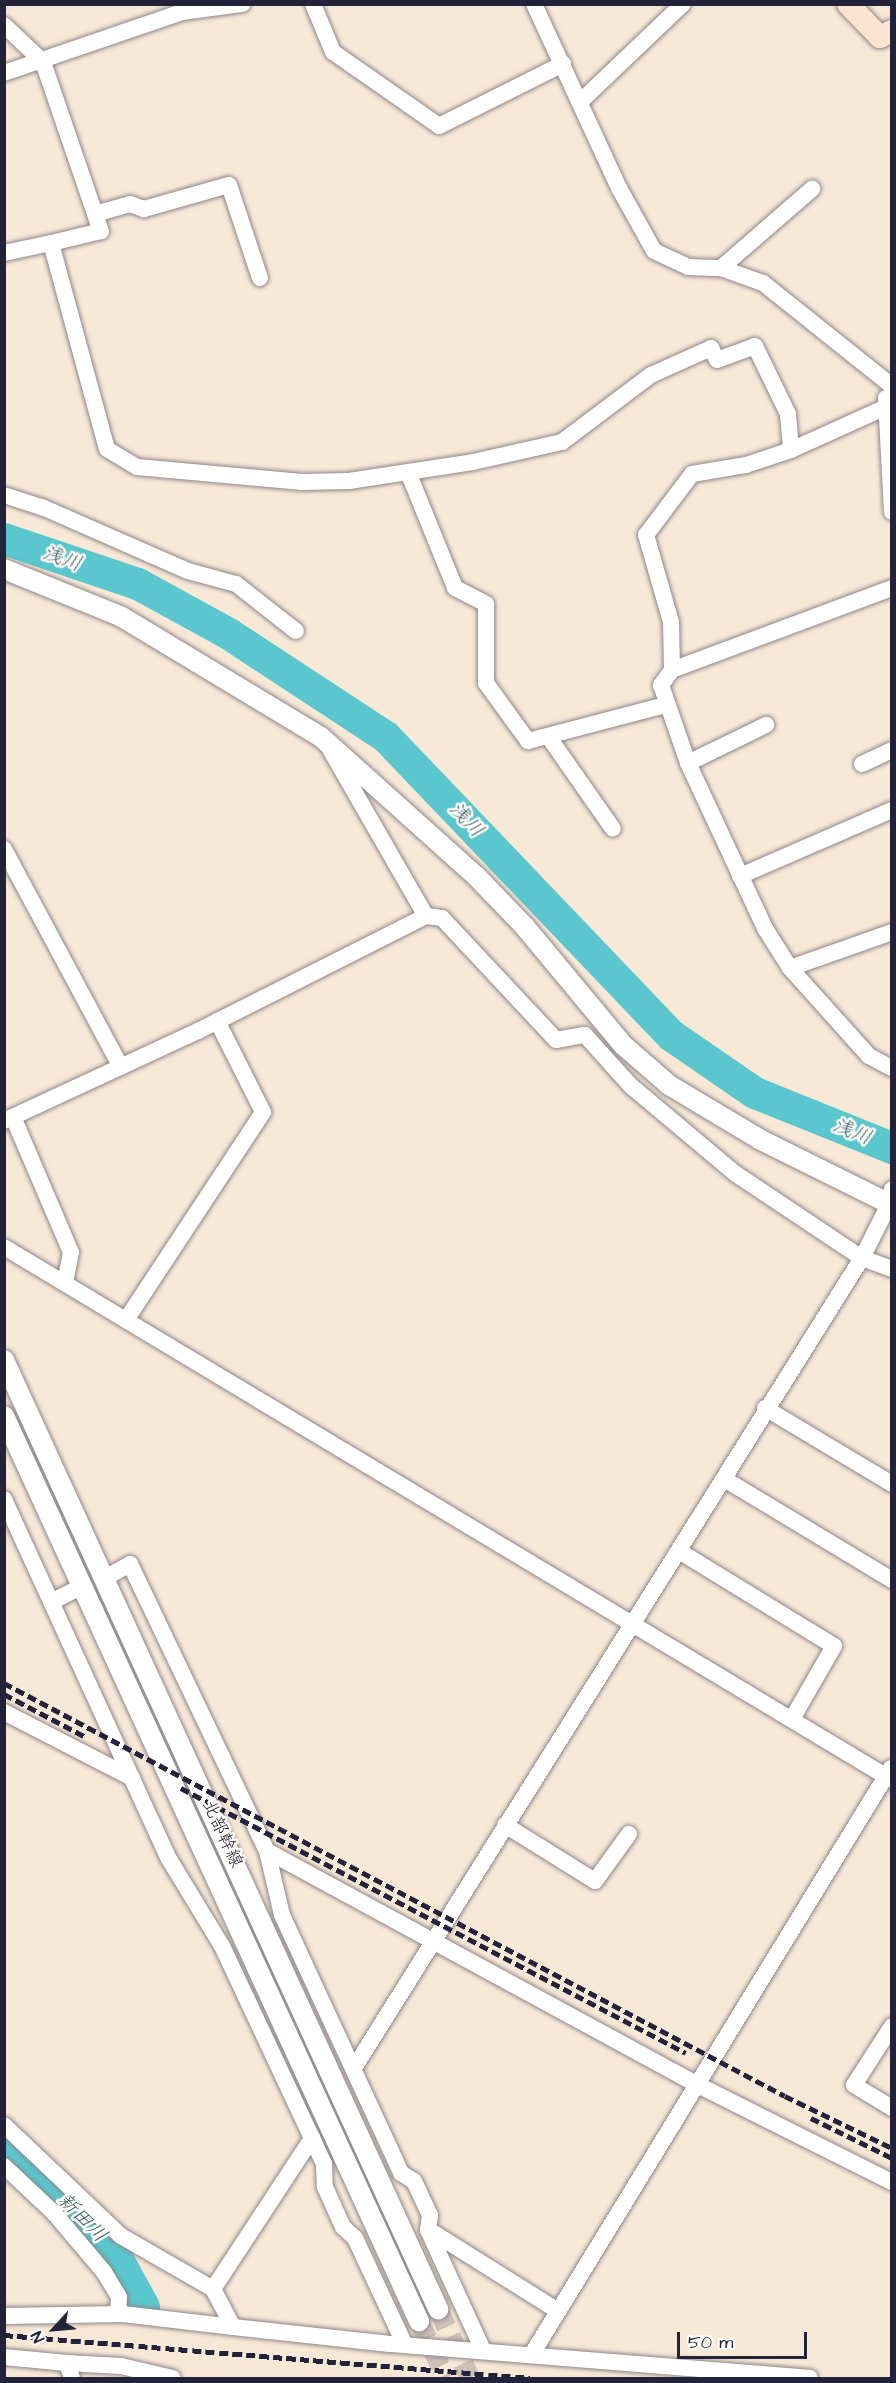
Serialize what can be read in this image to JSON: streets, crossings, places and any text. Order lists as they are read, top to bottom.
{
  "streets": {
    "street": ["北部幹線"]
  },
  "water": ["浅川", "新田川"],
  "scale_bar": "50 m",
  "north": "bottom left"
}
